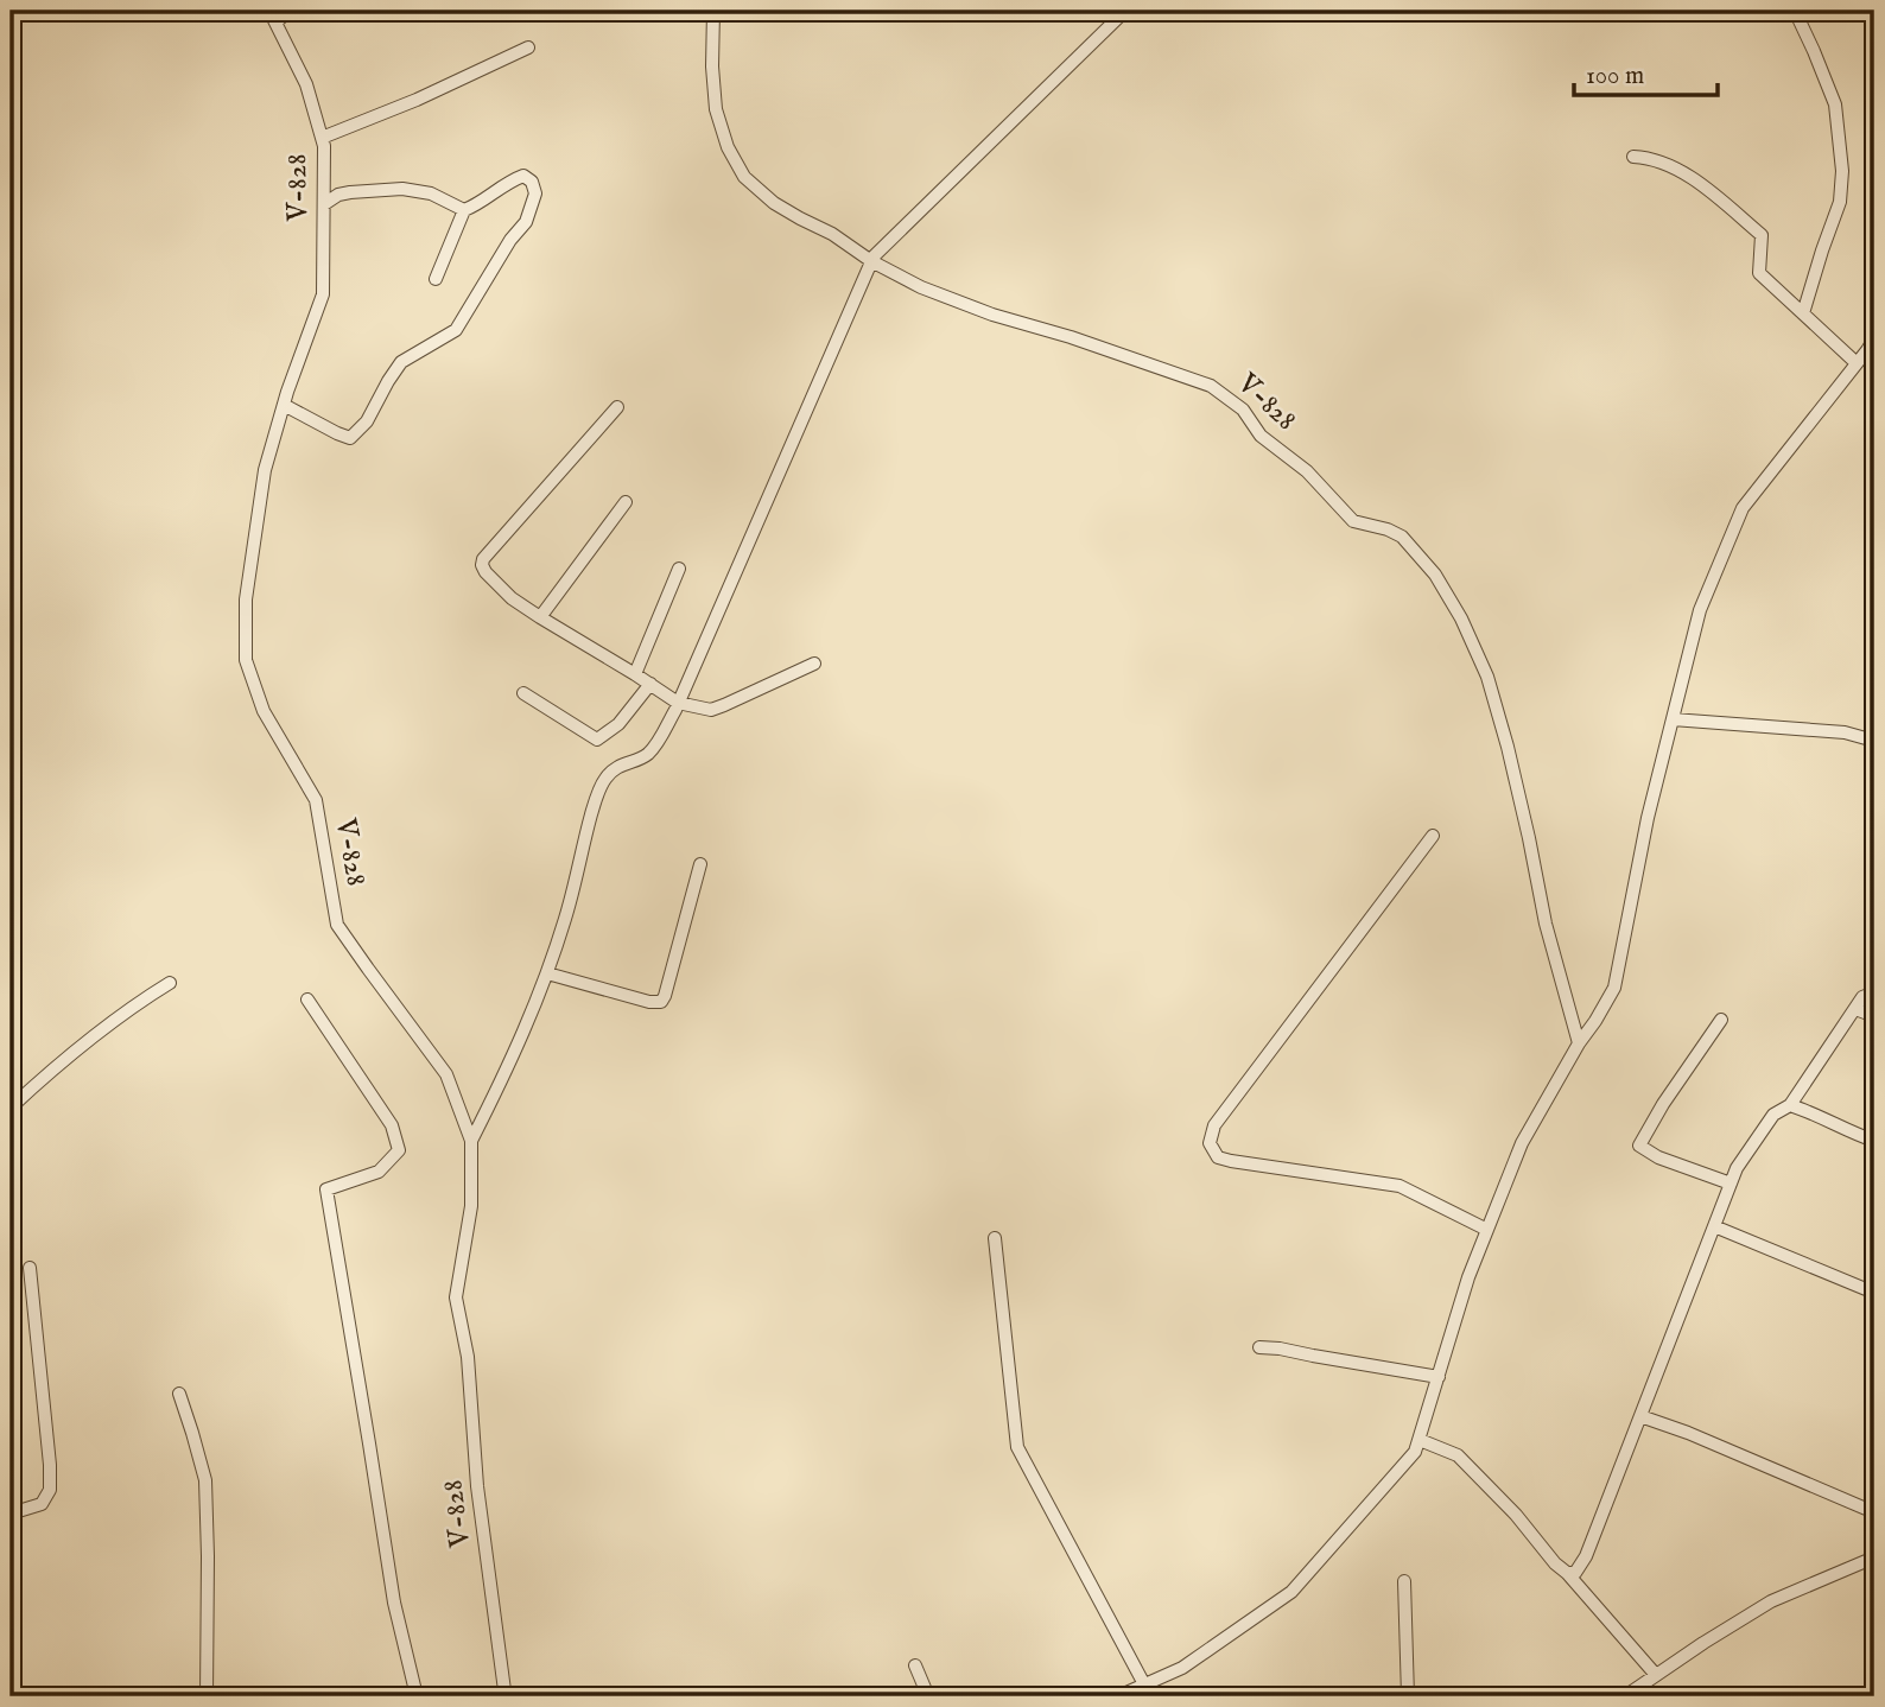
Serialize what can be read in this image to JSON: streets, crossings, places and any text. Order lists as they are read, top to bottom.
{
  "streets": {
    "street": ["V-828"]
  },
  "scale_bar": "100 m"
}
